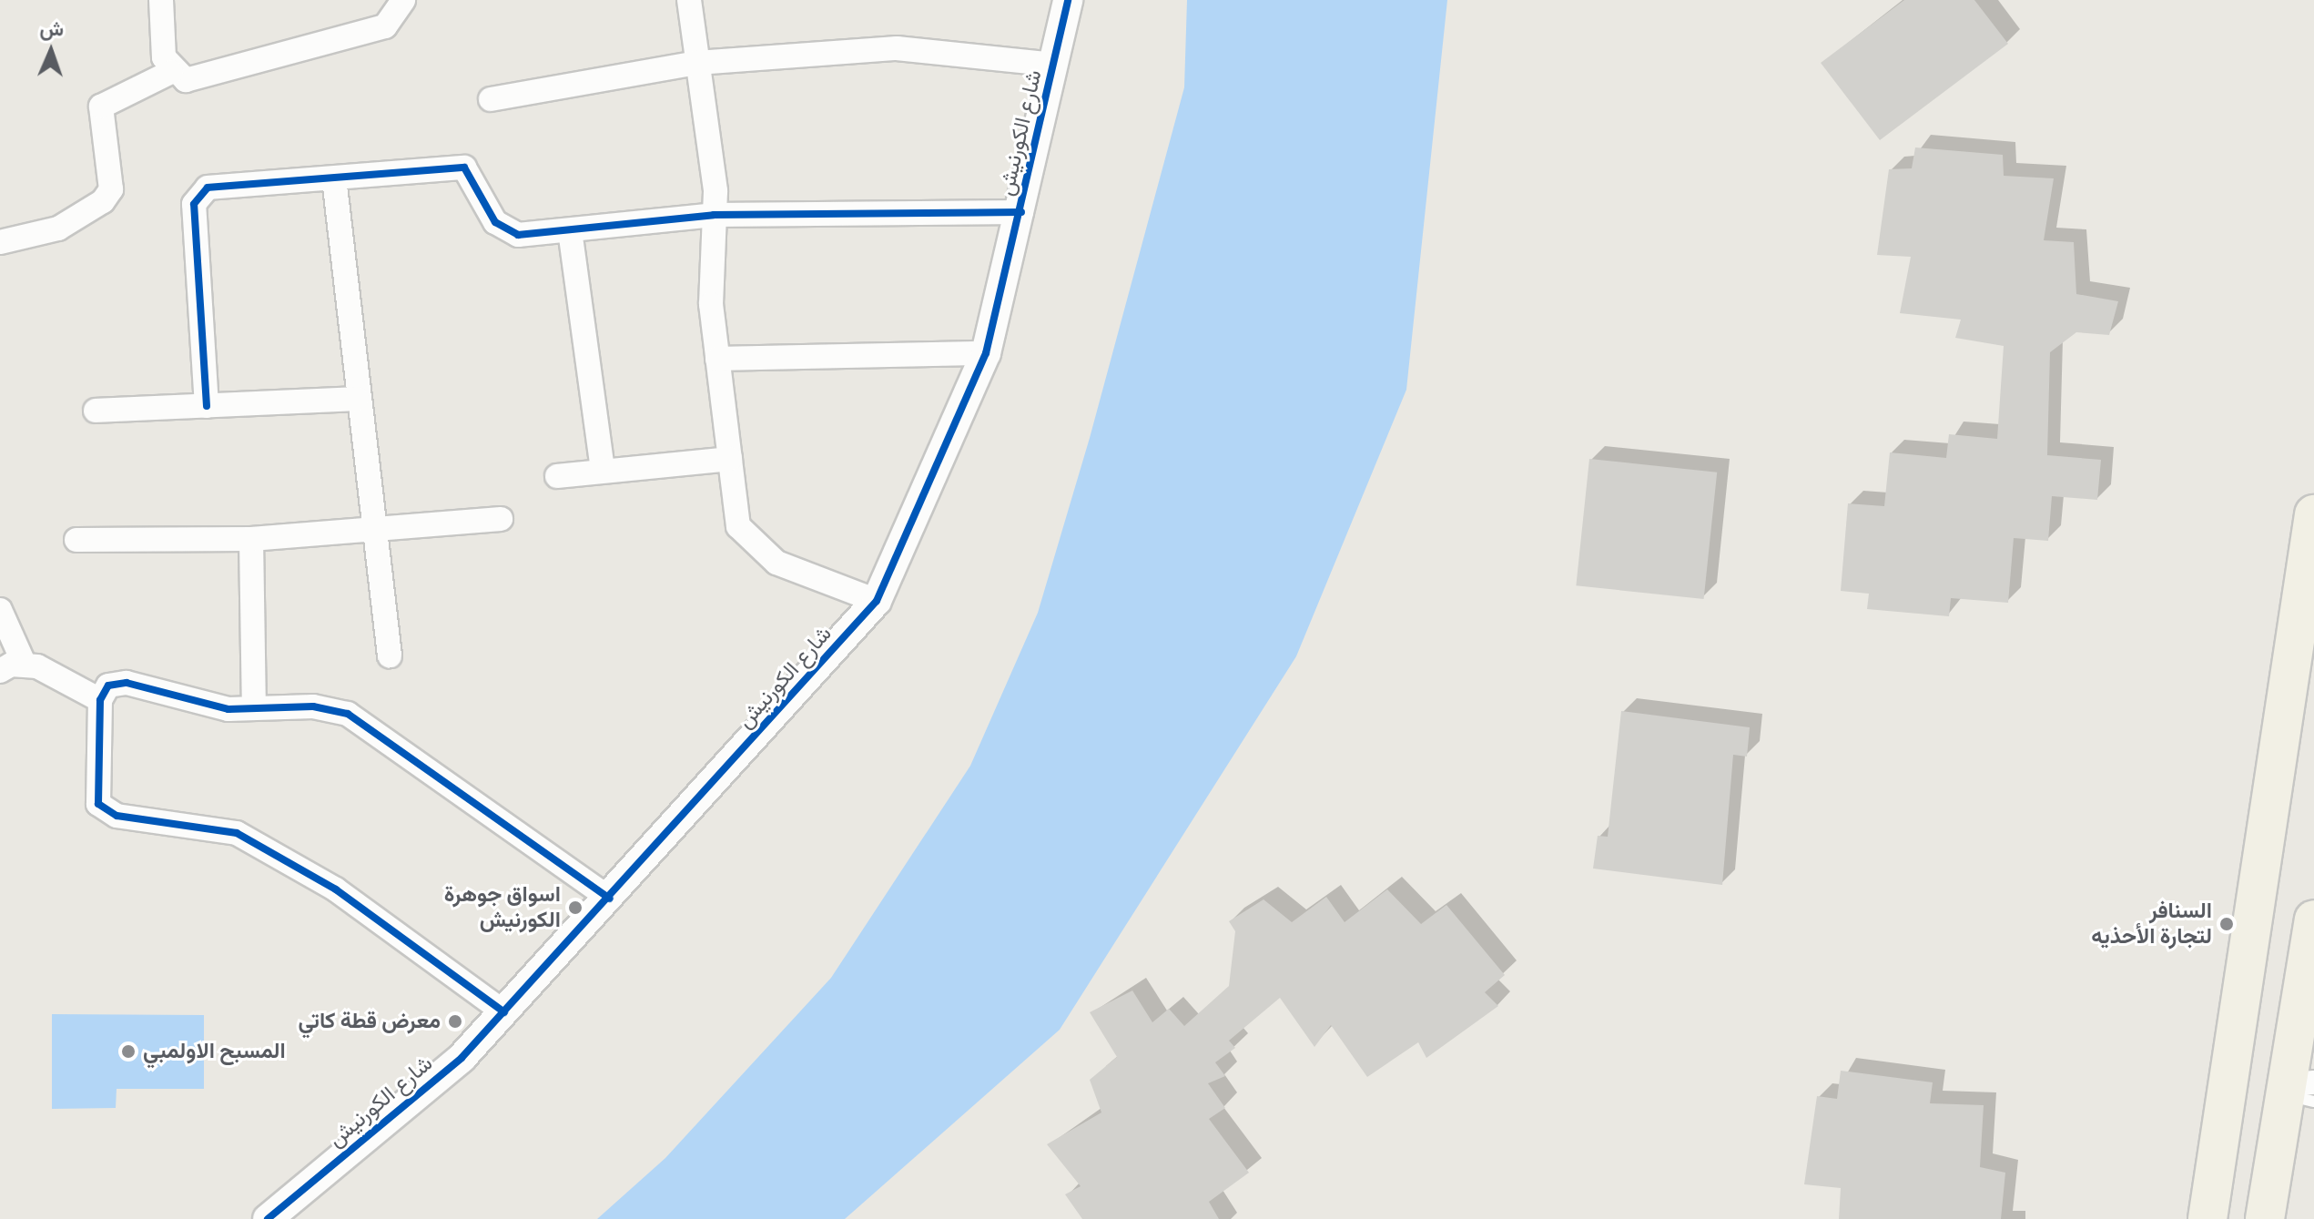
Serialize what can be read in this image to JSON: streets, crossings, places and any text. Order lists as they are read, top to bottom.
{
  "streets": {
    "street": ["شارع الكورنيش"]
  },
  "places": [
    "اسواق جوهرة الكورنيش",
    "السنافر لتجارة الأحذيه",
    "معرض قطة كاتي",
    "المسبح الاولمبي"
  ],
  "north": "top"
}
